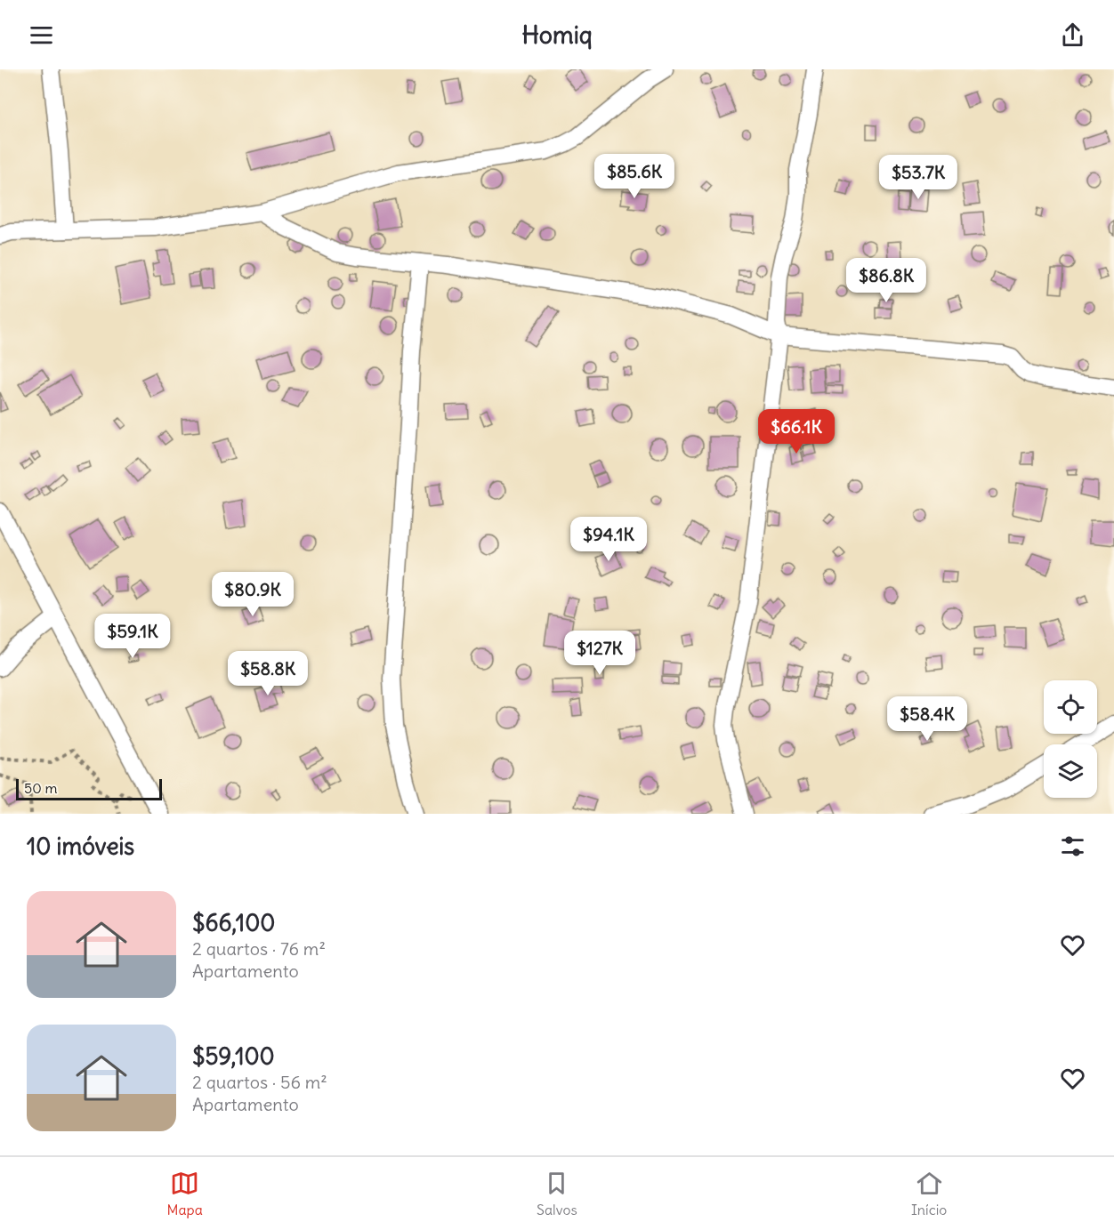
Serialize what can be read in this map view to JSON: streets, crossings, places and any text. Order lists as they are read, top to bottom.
{
  "scale_bar": "50 m",
  "page": {
    "header": "Homiq",
    "price": [
      "$85.6K",
      "$53.7K",
      "$86.8K",
      "$66.1K",
      "$94.1K",
      "$80.9K",
      "$59.1K",
      "$127K",
      "$58.8K",
      "$58.4K"
    ],
    "scale": "50 m",
    "heading": "10 imóveis",
    "list": [
      {
        "name": "$66,100",
        "note": "2 quartos · 76 m² · Apartamento"
      },
      {
        "name": "$59,100",
        "note": "2 quartos · 56 m² · Apartamento"
      }
    ],
    "tabs": ["Mapa", "Salvos", "Início"]
  }
}
